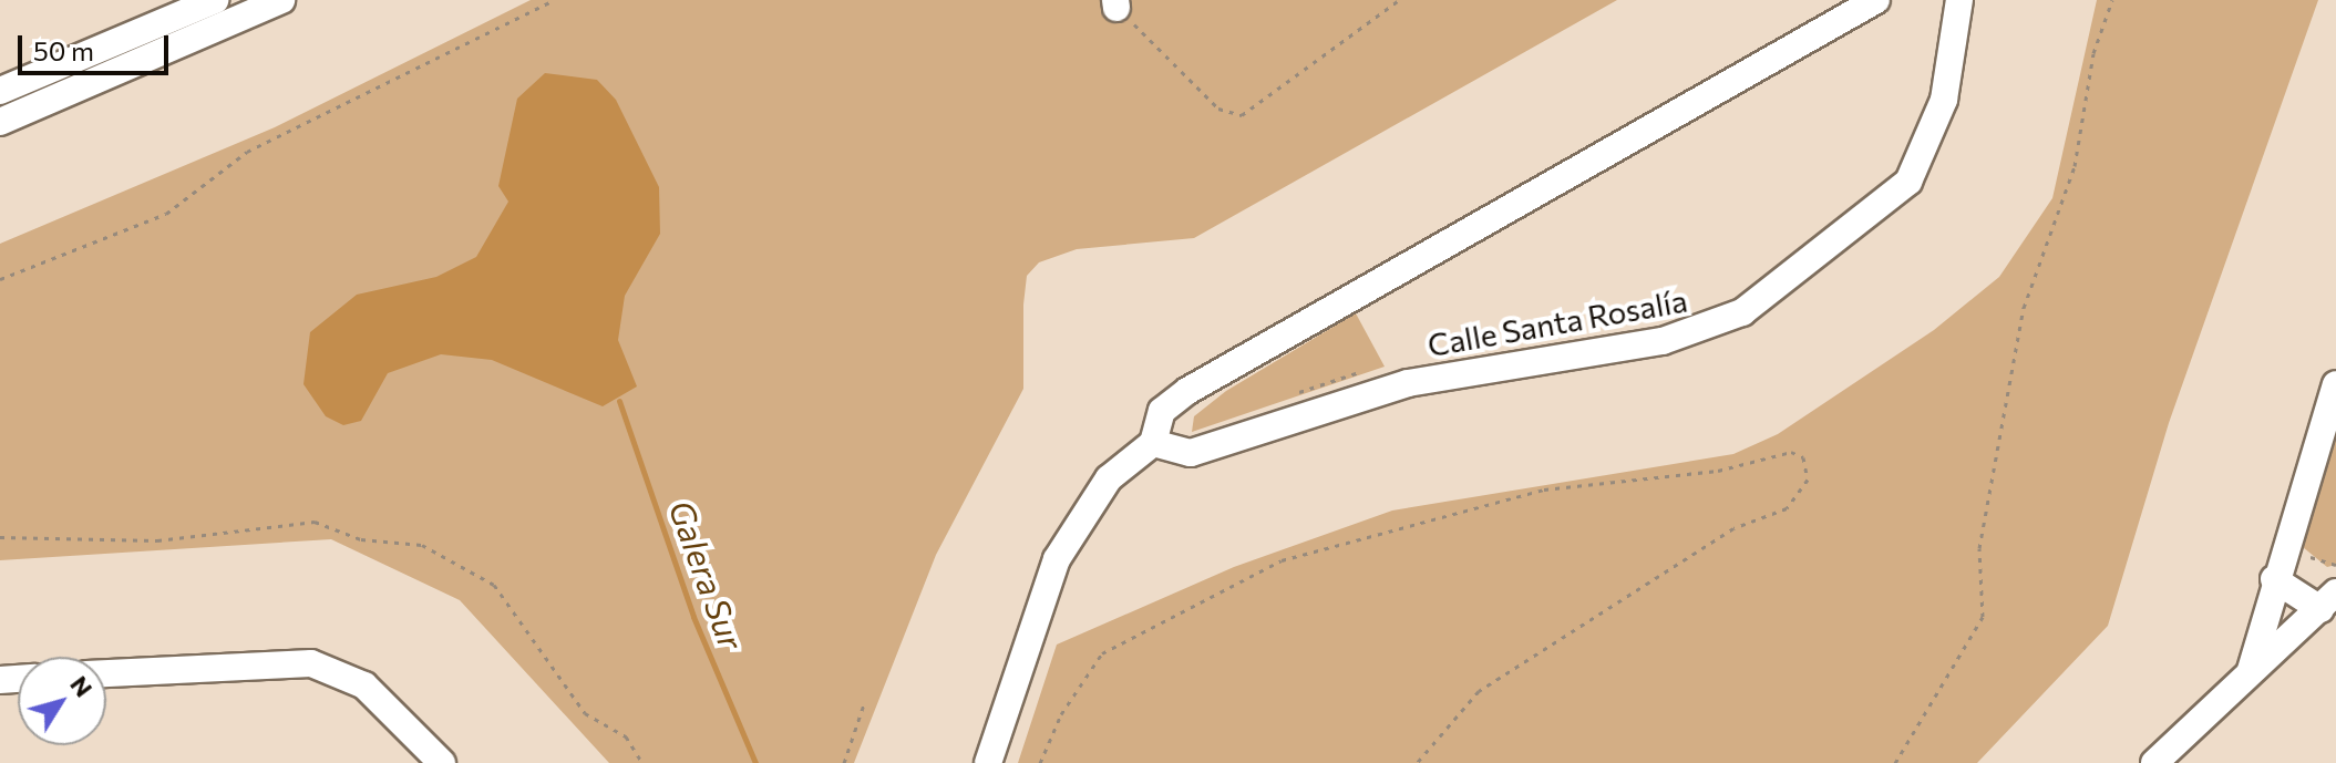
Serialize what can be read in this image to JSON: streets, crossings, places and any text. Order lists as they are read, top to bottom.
{
  "streets": {
    "street": ["Calle Santa Rosalía"]
  },
  "water": ["Galera Sur"],
  "scale_bar": "50 m",
  "north": "top right"
}
